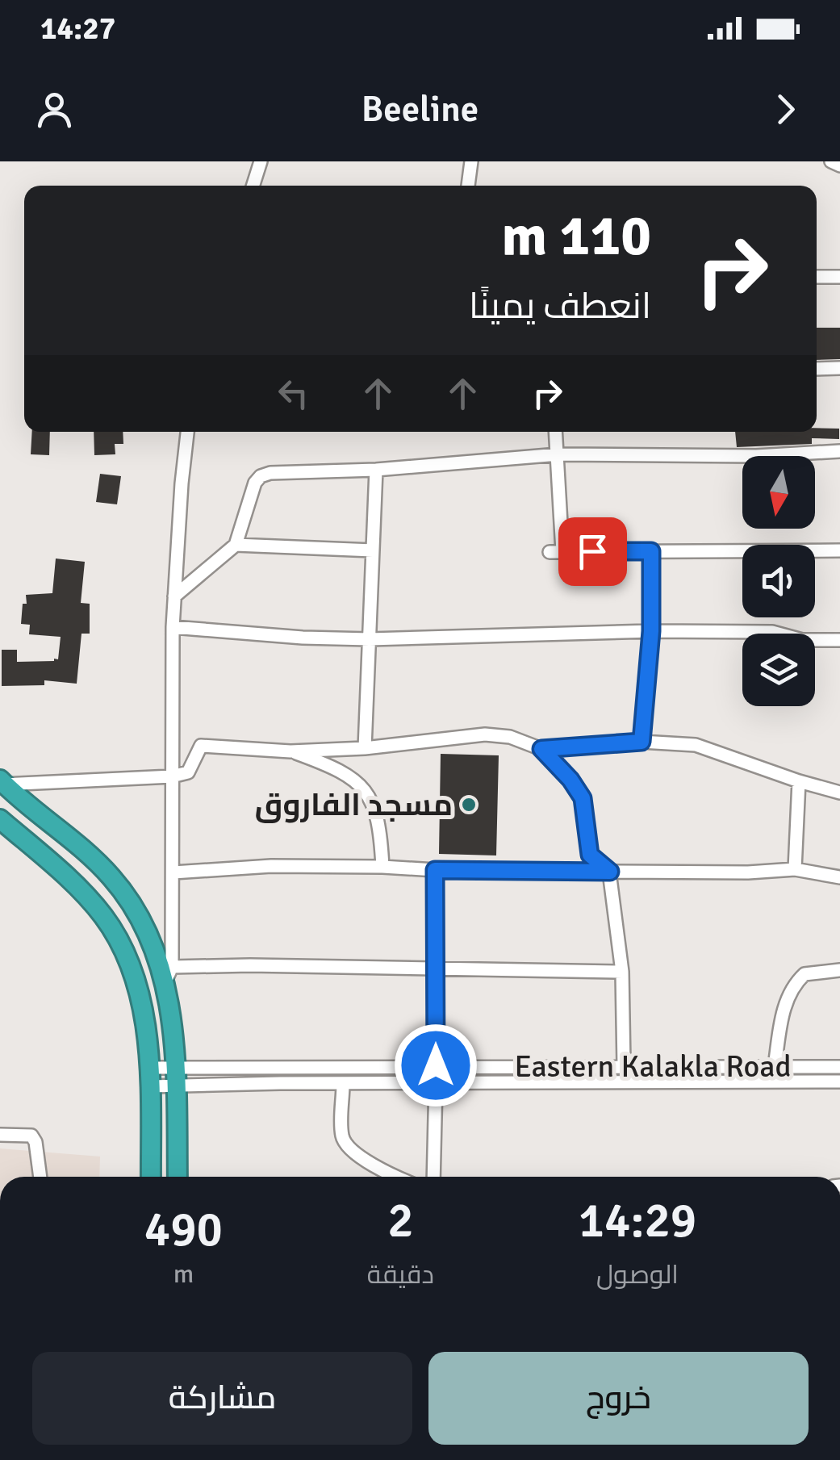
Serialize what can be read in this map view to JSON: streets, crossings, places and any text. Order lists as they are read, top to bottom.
{
  "streets": {
    "street": ["Eastern Kalakla Road"]
  },
  "places": ["مسجد الفاروق"],
  "north": "bottom",
  "page": {
    "status": "14:27",
    "header": "Beeline",
    "turn": ["110 m", "انعطف يمينًا"],
    "eta": [
      "14:29",
      "الوصول",
      "2",
      "دقيقة",
      "490",
      "m"
    ],
    "buttons": ["خروج", "مشاركة"]
  }
}
